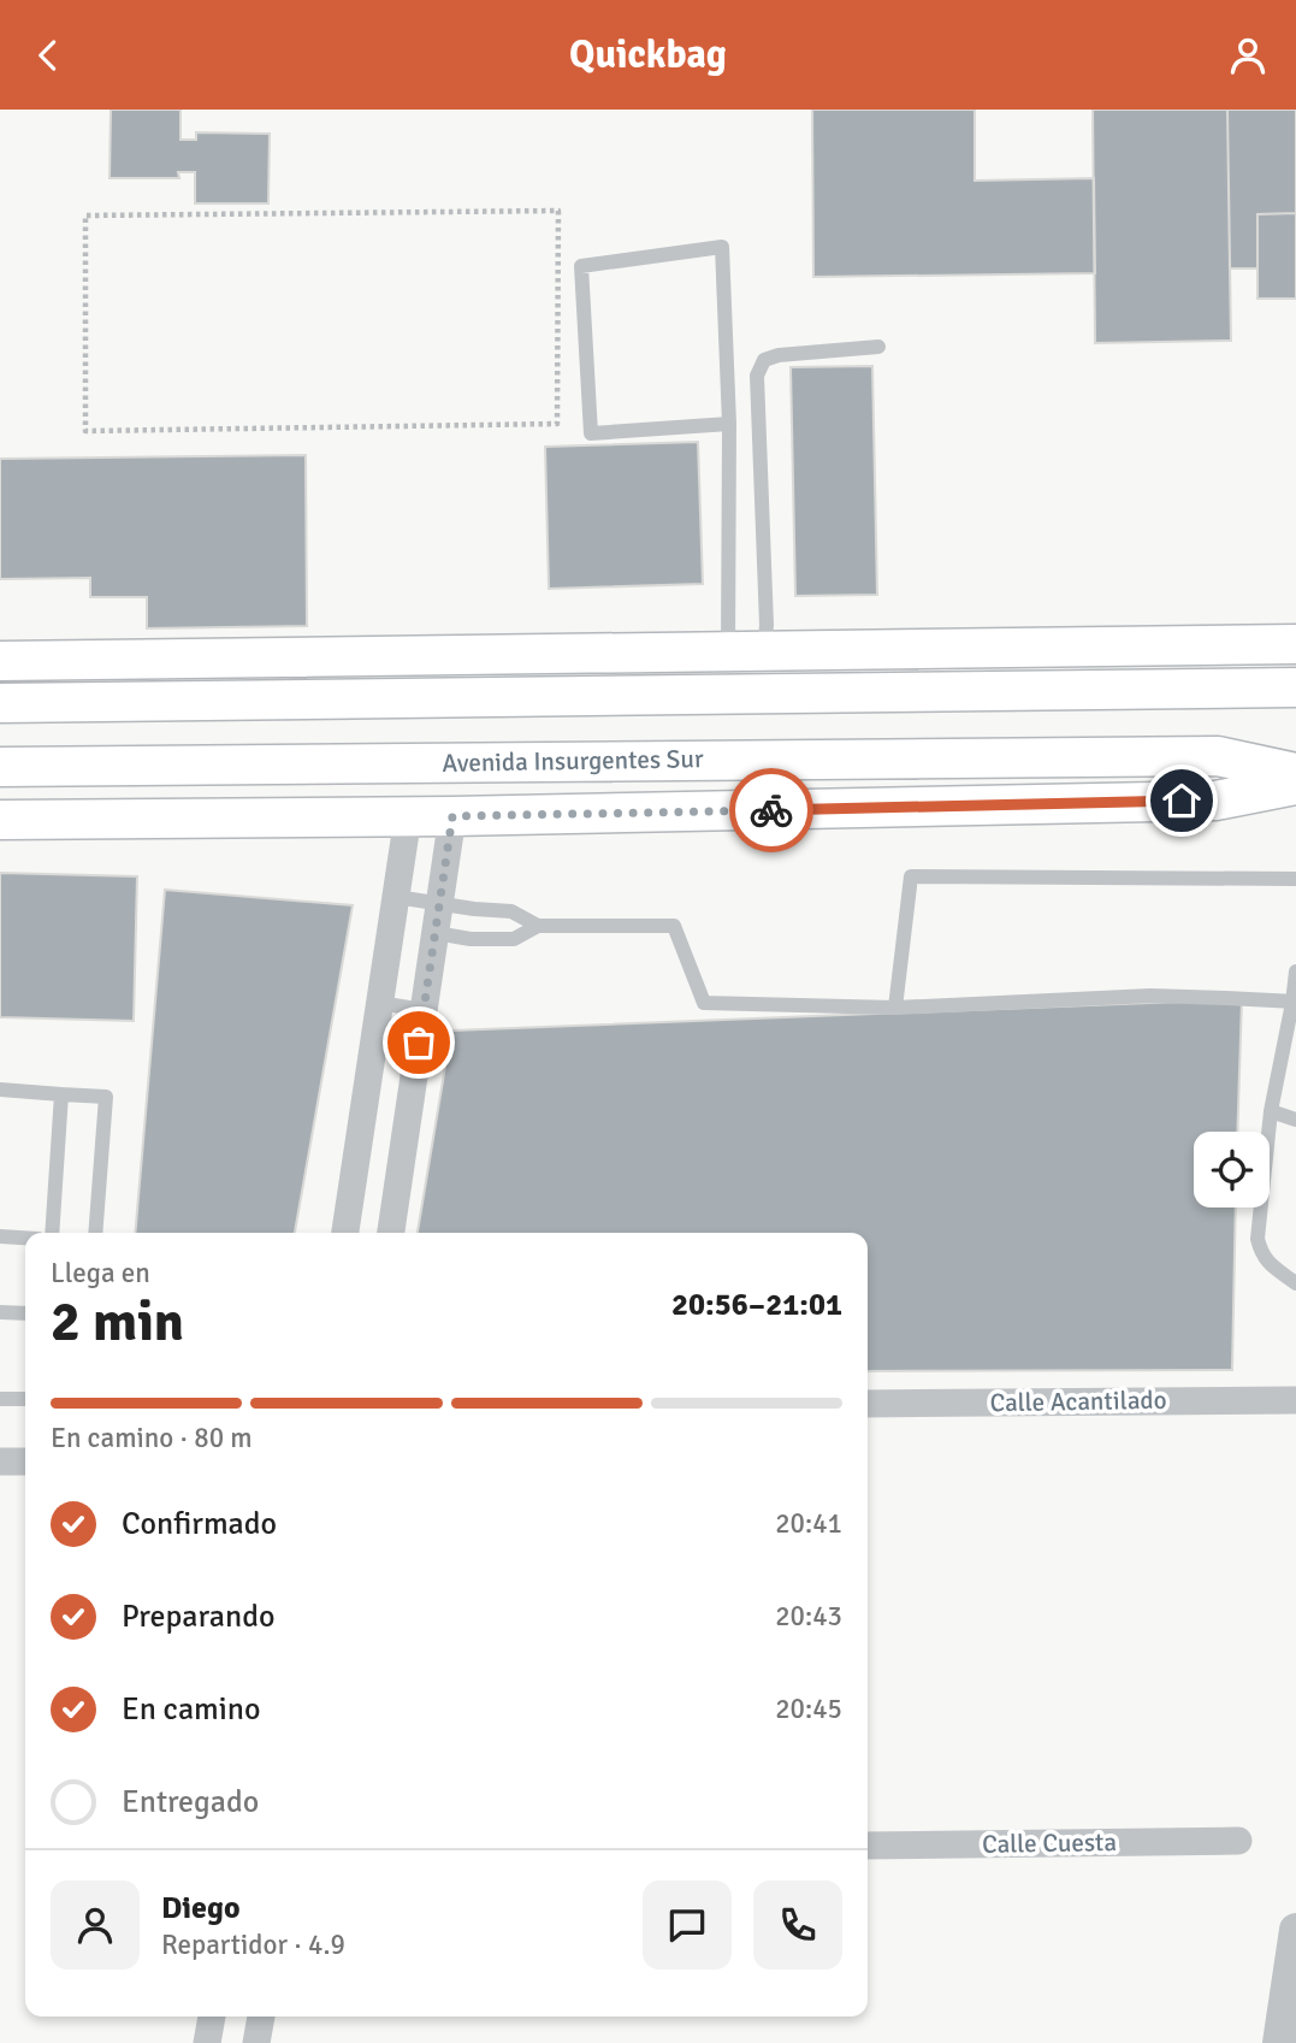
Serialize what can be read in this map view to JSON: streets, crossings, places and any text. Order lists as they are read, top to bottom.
{
  "streets": {
    "main road": ["Avenida Insurgentes Sur"],
    "street": ["Calle Acantilado", "Calle Cuesta"]
  },
  "page": {
    "header": "Quickbag",
    "heading": ["2 min", "Llega en", "20:56–21:01"],
    "panel": ["Diego", "Repartidor · 4.9"],
    "bar": "En camino · 80 m",
    "list": [
      ["Confirmado", "20:41"],
      ["Preparando", "20:43"],
      ["En camino", "20:45"],
      "Entregado"
    ]
  }
}
